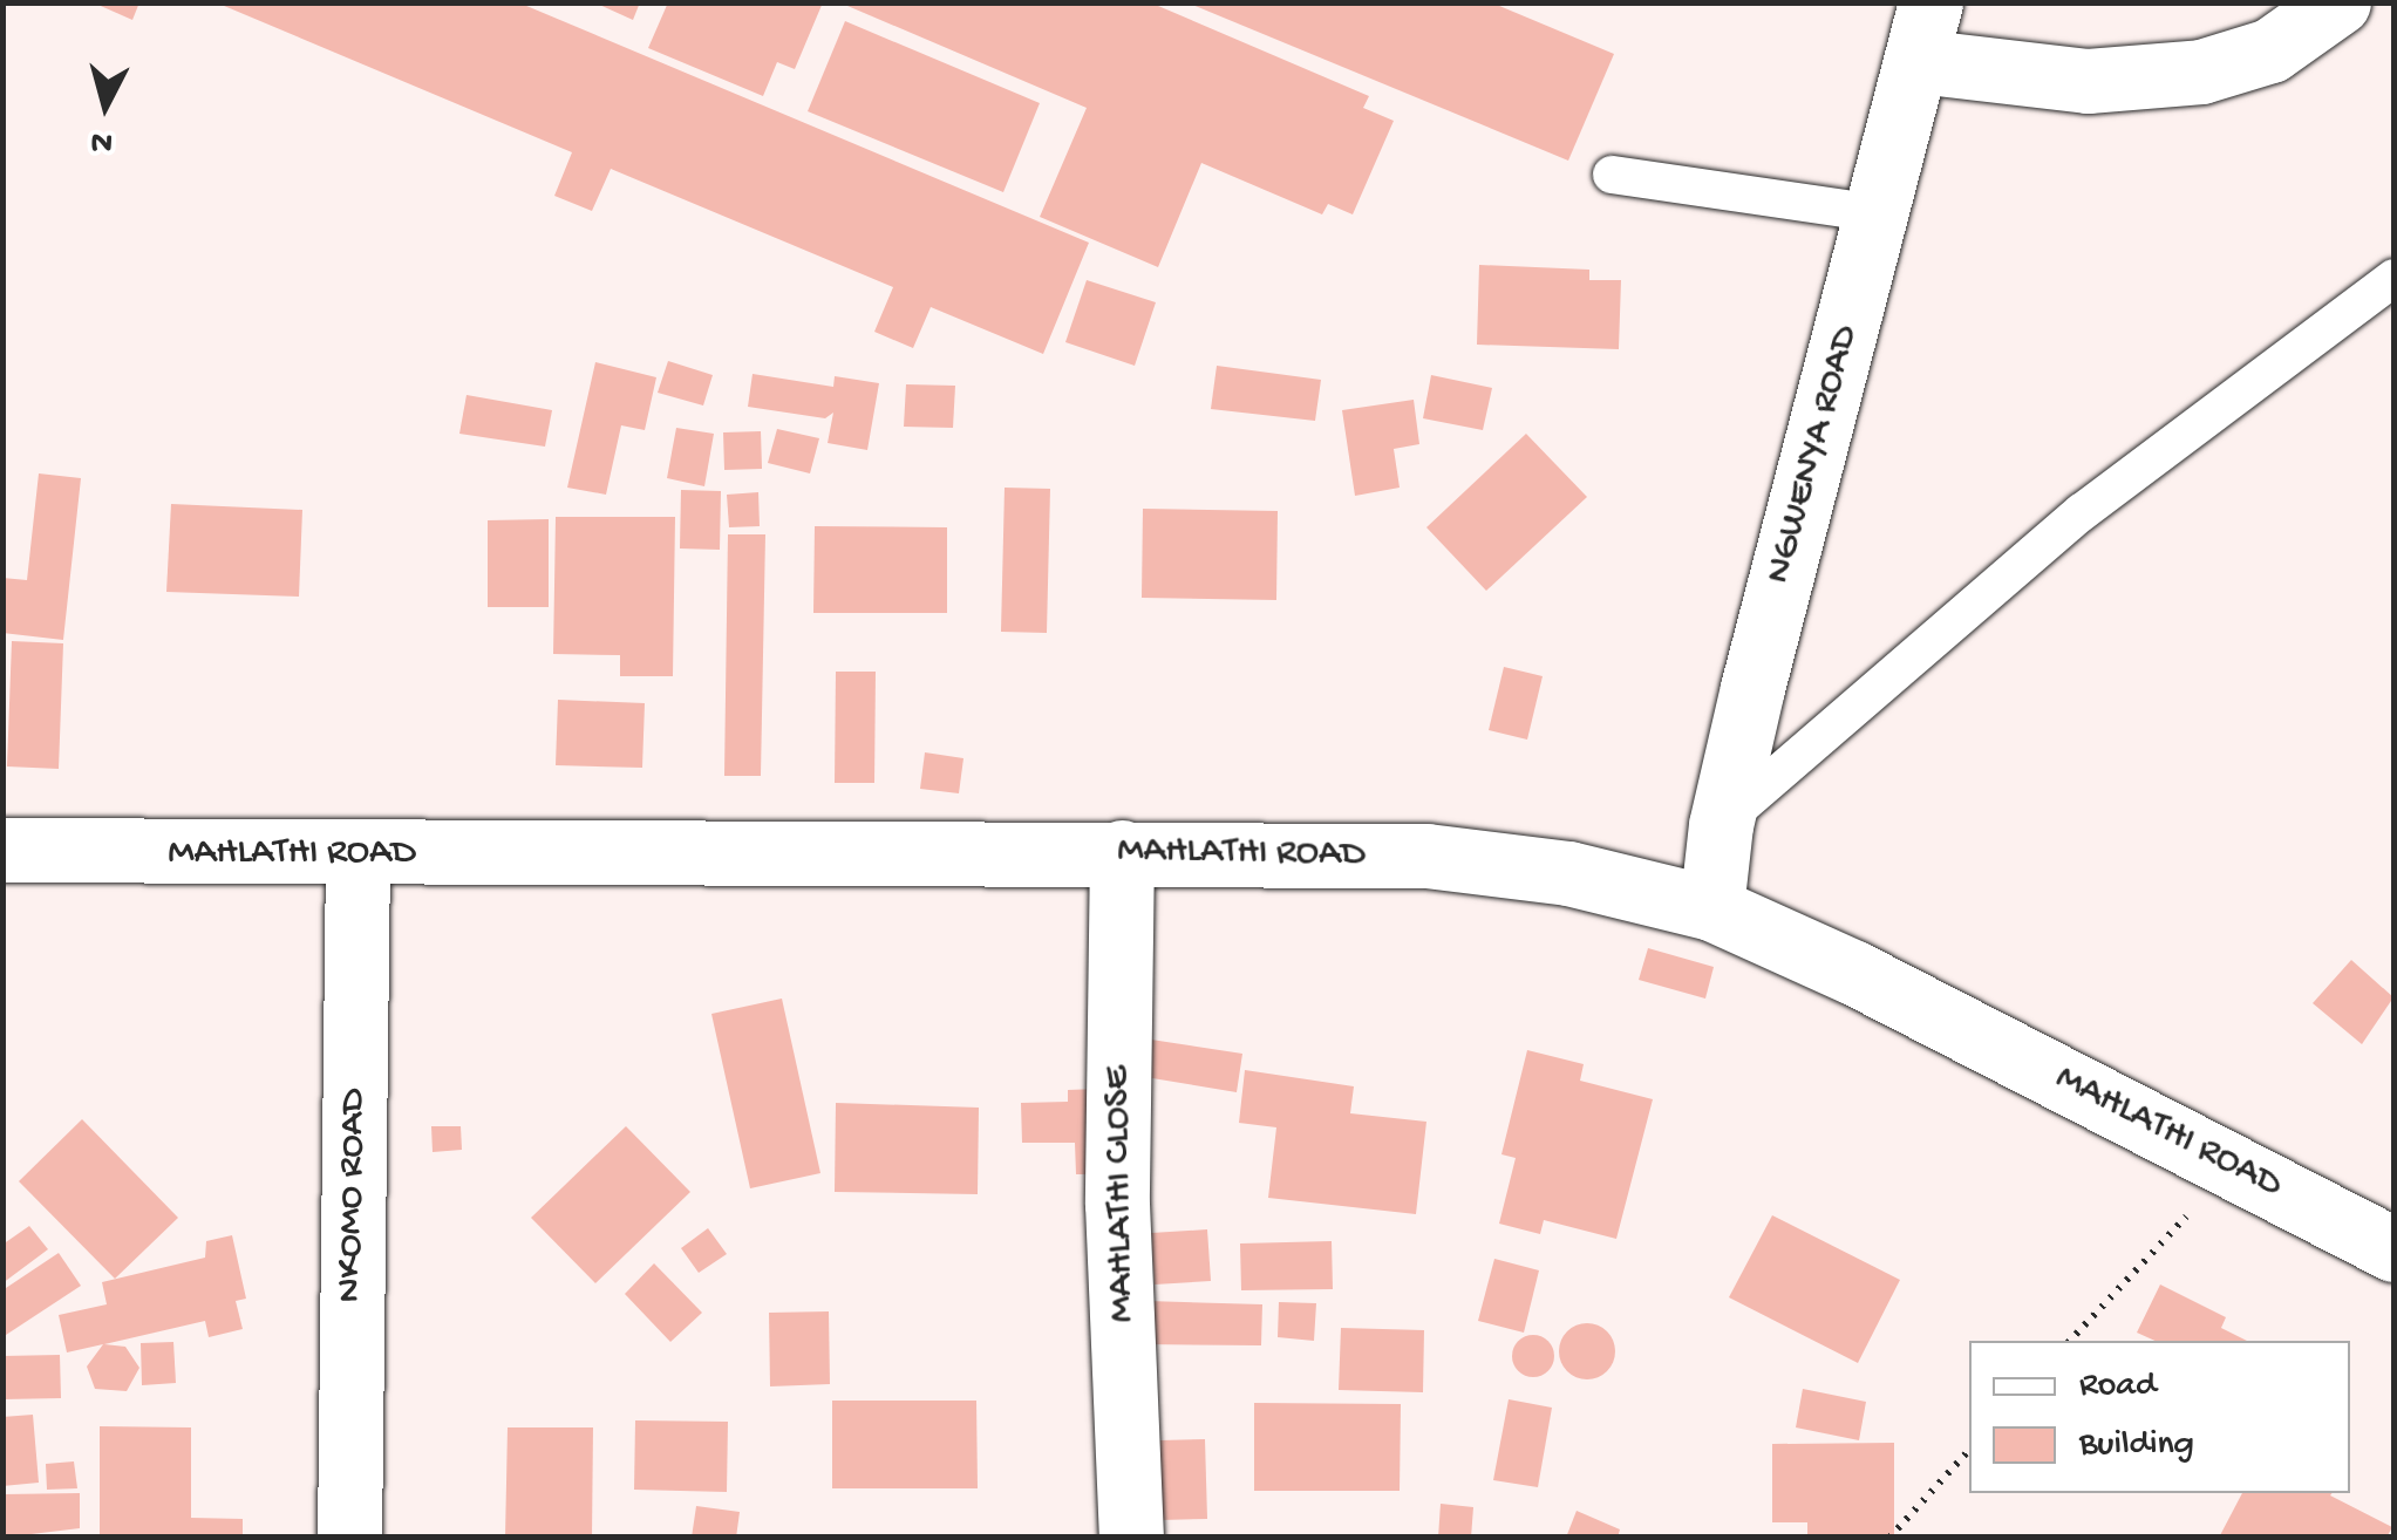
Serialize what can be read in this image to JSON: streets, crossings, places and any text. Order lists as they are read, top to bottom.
{
  "streets": {
    "street": [
      "NGWENYA ROAD",
      "MAHLATHI ROAD",
      "MAHLATHI CLOSE",
      "NKOMO ROAD"
    ]
  },
  "crossings": [
    ["NGWENYA ROAD", "MAHLATHI ROAD"],
    ["MAHLATHI ROAD", "MAHLATHI CLOSE"],
    ["MAHLATHI ROAD", "NKOMO ROAD"]
  ],
  "legend": ["Road", "Building"],
  "north": "bottom"
}
